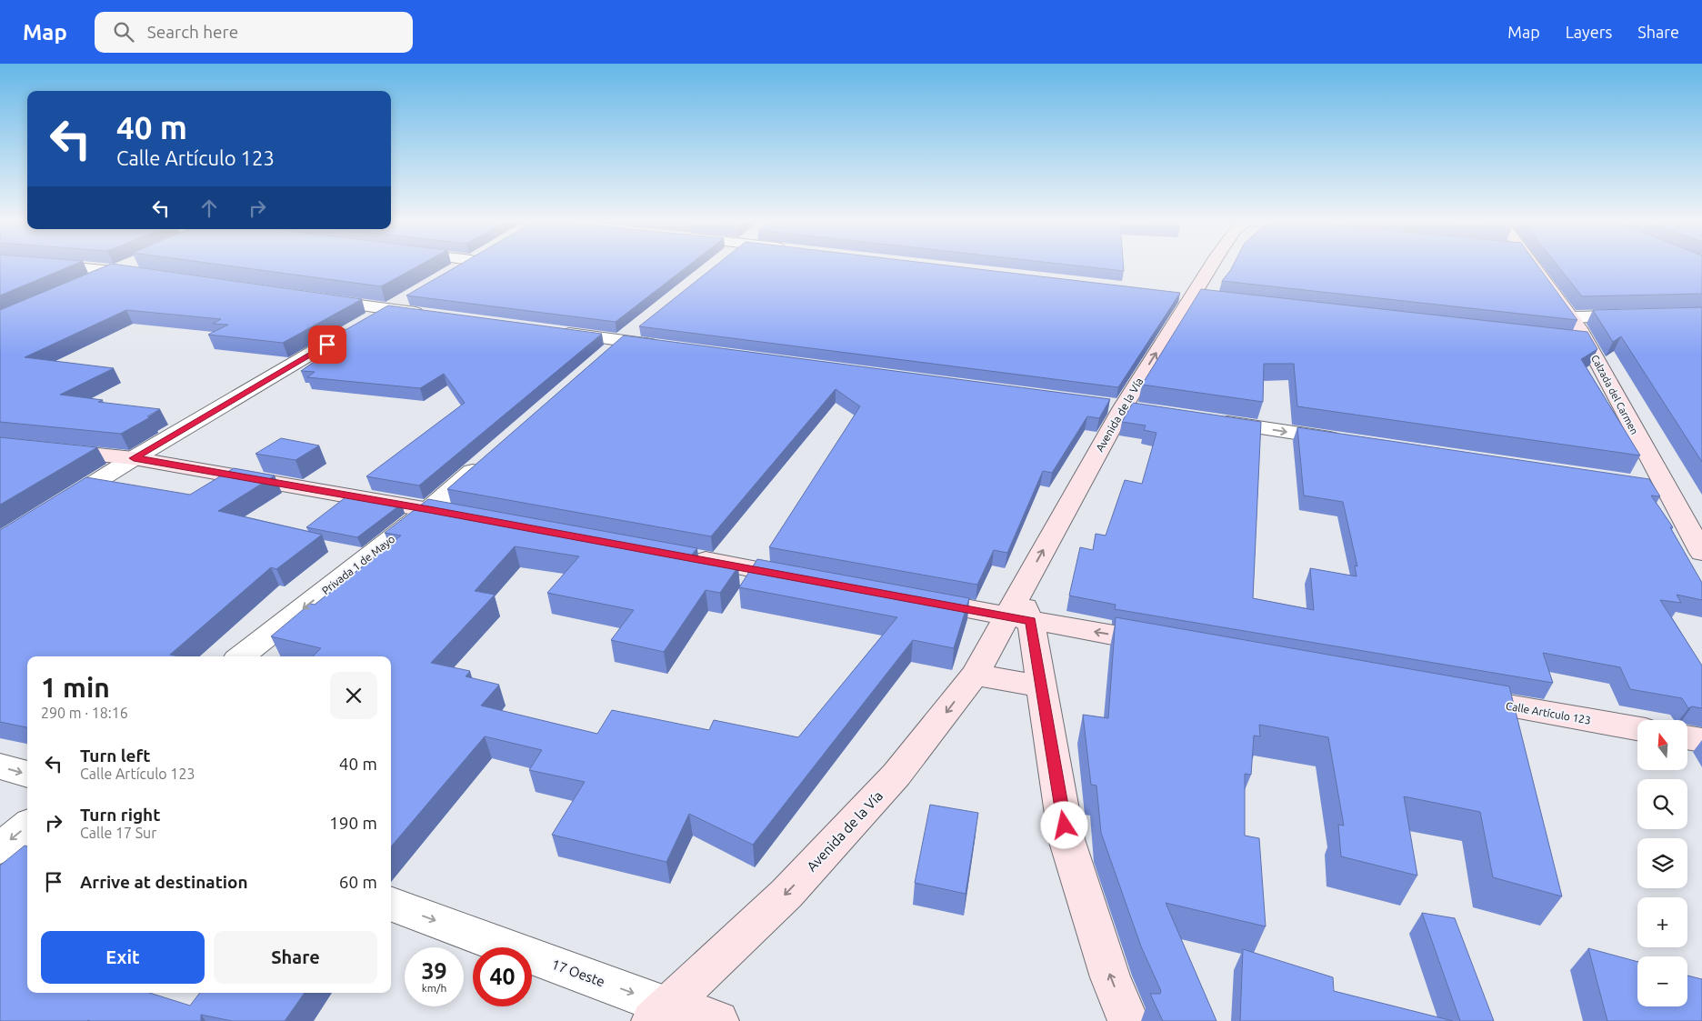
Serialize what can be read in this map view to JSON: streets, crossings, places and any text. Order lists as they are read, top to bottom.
{
  "streets": {
    "street": [
      "Calzada del Carmen",
      "Avenida de la Vía",
      "Privada 1 de Mayo",
      "Calle Artículo 123",
      "17 Oeste"
    ]
  },
  "crossings": [
    ["Avenida de la Vía", "17 Oeste"]
  ],
  "one_way": ["17 Oeste"],
  "north": "top",
  "page": {
    "header": "Map",
    "search": "Search here",
    "nav": ["Map", "Layers", "Share"],
    "turn": ["40 m", "Calle Artículo 123"],
    "heading": ["1 min", "290 m · 18:16"],
    "map_buttons": ["+", "−"],
    "list": [
      {
        "name": "Turn left",
        "note": "Calle Artículo 123",
        "value": "40 m"
      },
      {
        "name": "Turn right",
        "note": "Calle 17 Sur",
        "value": "190 m"
      },
      {
        "name": "Arrive at destination",
        "value": "60 m"
      }
    ],
    "buttons": ["Exit", "Share"],
    "speed": "39 km/h",
    "limit": "40"
  }
}
